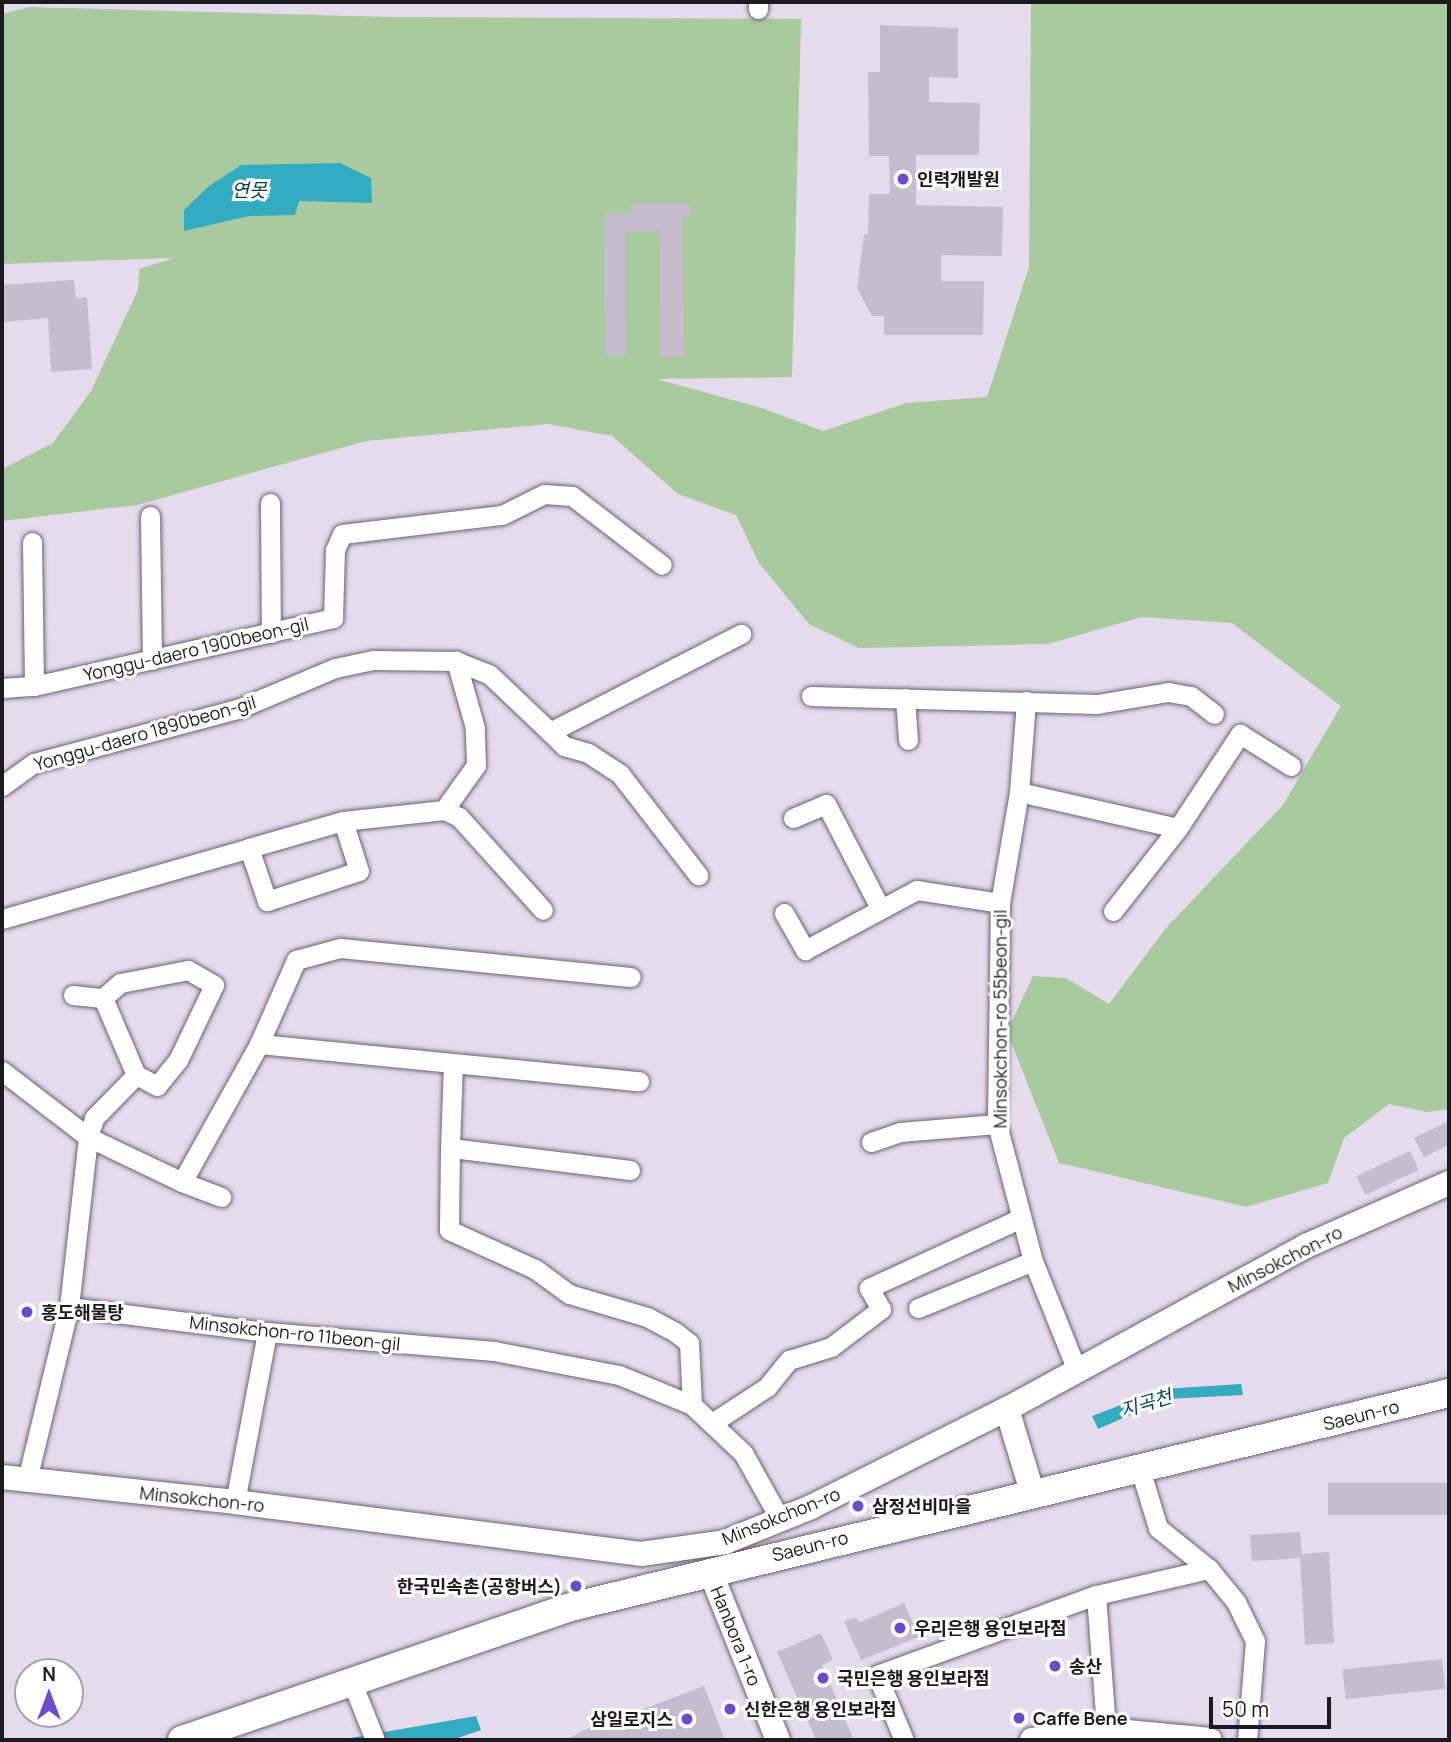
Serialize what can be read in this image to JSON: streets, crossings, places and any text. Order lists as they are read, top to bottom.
{
  "streets": {
    "main road": ["Saeun-ro"],
    "street": [
      "Yonggu-daero 1900beon-gil",
      "Yonggu-daero 1890beon-gil",
      "Minsokchon-ro 55beon-gil",
      "Minsokchon-ro",
      "Minsokchon-ro 11beon-gil",
      "Hanbora 1-ro"
    ]
  },
  "crossings": [
    ["Minsokchon-ro 55beon-gil", "Minsokchon-ro"],
    ["Minsokchon-ro", "Minsokchon-ro 11beon-gil"],
    ["Saeun-ro", "Hanbora 1-ro"]
  ],
  "water": ["연못", "지곡천"],
  "places": [
    "인력개발원",
    "홍도해물탕",
    "삼정선비마을",
    "한국민속촌(공항버스)",
    "우리은행 용인보라점",
    "송산",
    "국민은행 용인보라점",
    "신한은행 용인보라점",
    "Caffe Bene",
    "삼일로지스"
  ],
  "scale_bar": "50 m",
  "north": "top"
}
